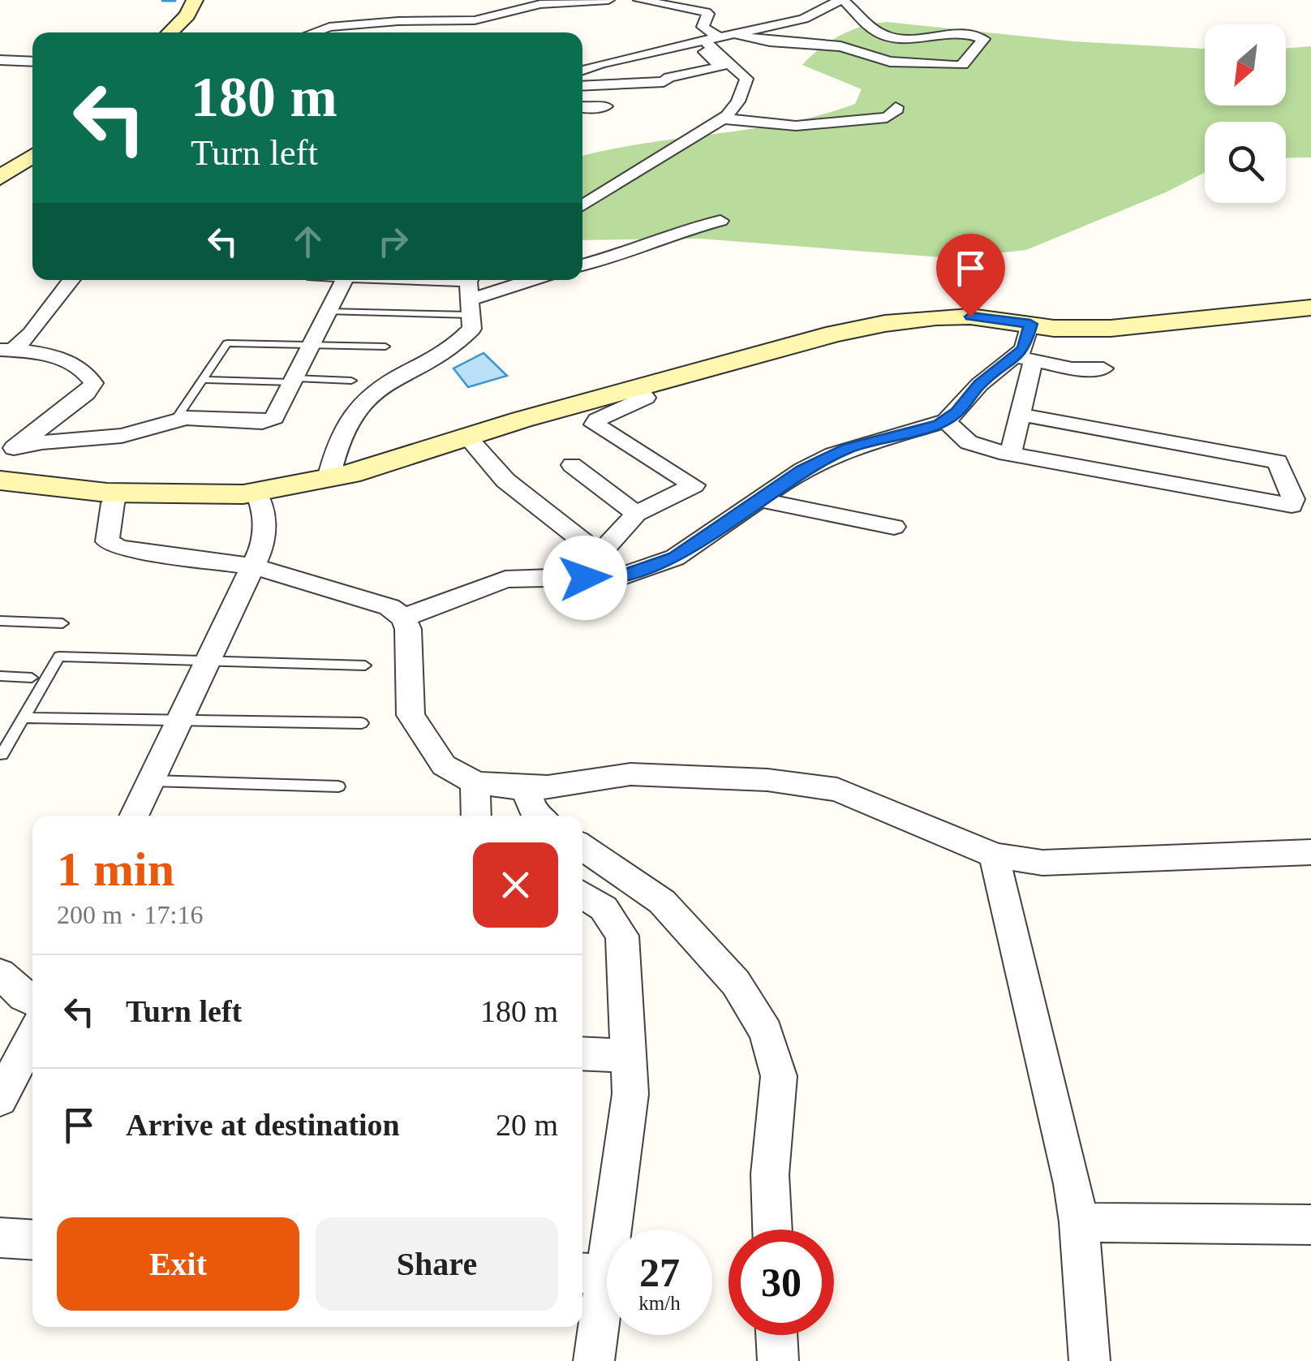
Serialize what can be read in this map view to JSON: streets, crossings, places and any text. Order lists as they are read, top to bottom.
{
  "north": "bottom left",
  "page": {
    "turn": ["180 m", "Turn left"],
    "heading": ["1 min", "200 m · 17:16"],
    "list": [
      {
        "name": "Turn left",
        "value": "180 m"
      },
      {
        "name": "Arrive at destination",
        "value": "20 m"
      }
    ],
    "buttons": ["Exit", "Share"],
    "speed": "27 km/h",
    "limit": "30"
  }
}
